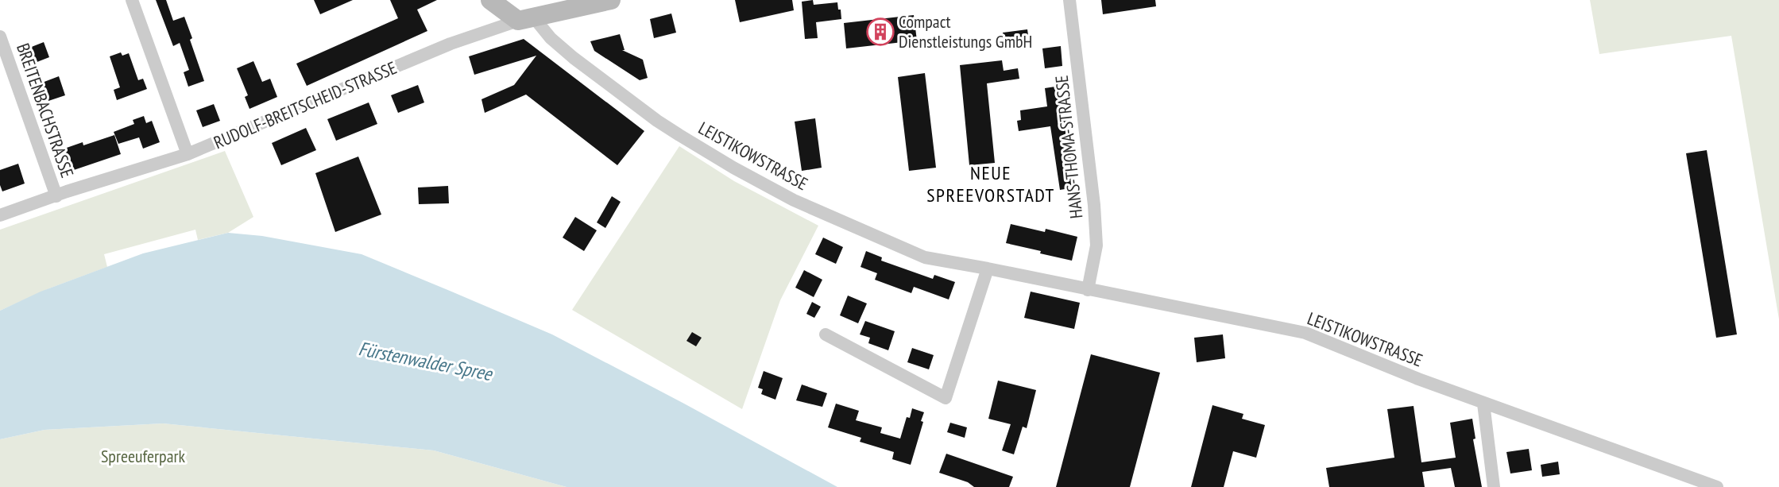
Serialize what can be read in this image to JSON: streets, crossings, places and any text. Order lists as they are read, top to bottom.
{
  "streets": {
    "main road": ["RUDOLF-BREITSCHEID-STRASSE"],
    "street": ["BREITENBACHSTRASSE", "HANS-THOMA-STRASSE", "LEISTIKOWSTRASSE"]
  },
  "crossings": [
    ["RUDOLF-BREITSCHEID-STRASSE", "BREITENBACHSTRASSE"],
    ["RUDOLF-BREITSCHEID-STRASSE", "LEISTIKOWSTRASSE"],
    ["HANS-THOMA-STRASSE", "LEISTIKOWSTRASSE"]
  ],
  "districts": ["NEUE SPREEVORSTADT"],
  "water": ["Fürstenwalder Spree"],
  "parks": ["Spreeuferpark"],
  "places": {
    "building": ["Compact Dienstleistungs GmbH"]
  }
}
